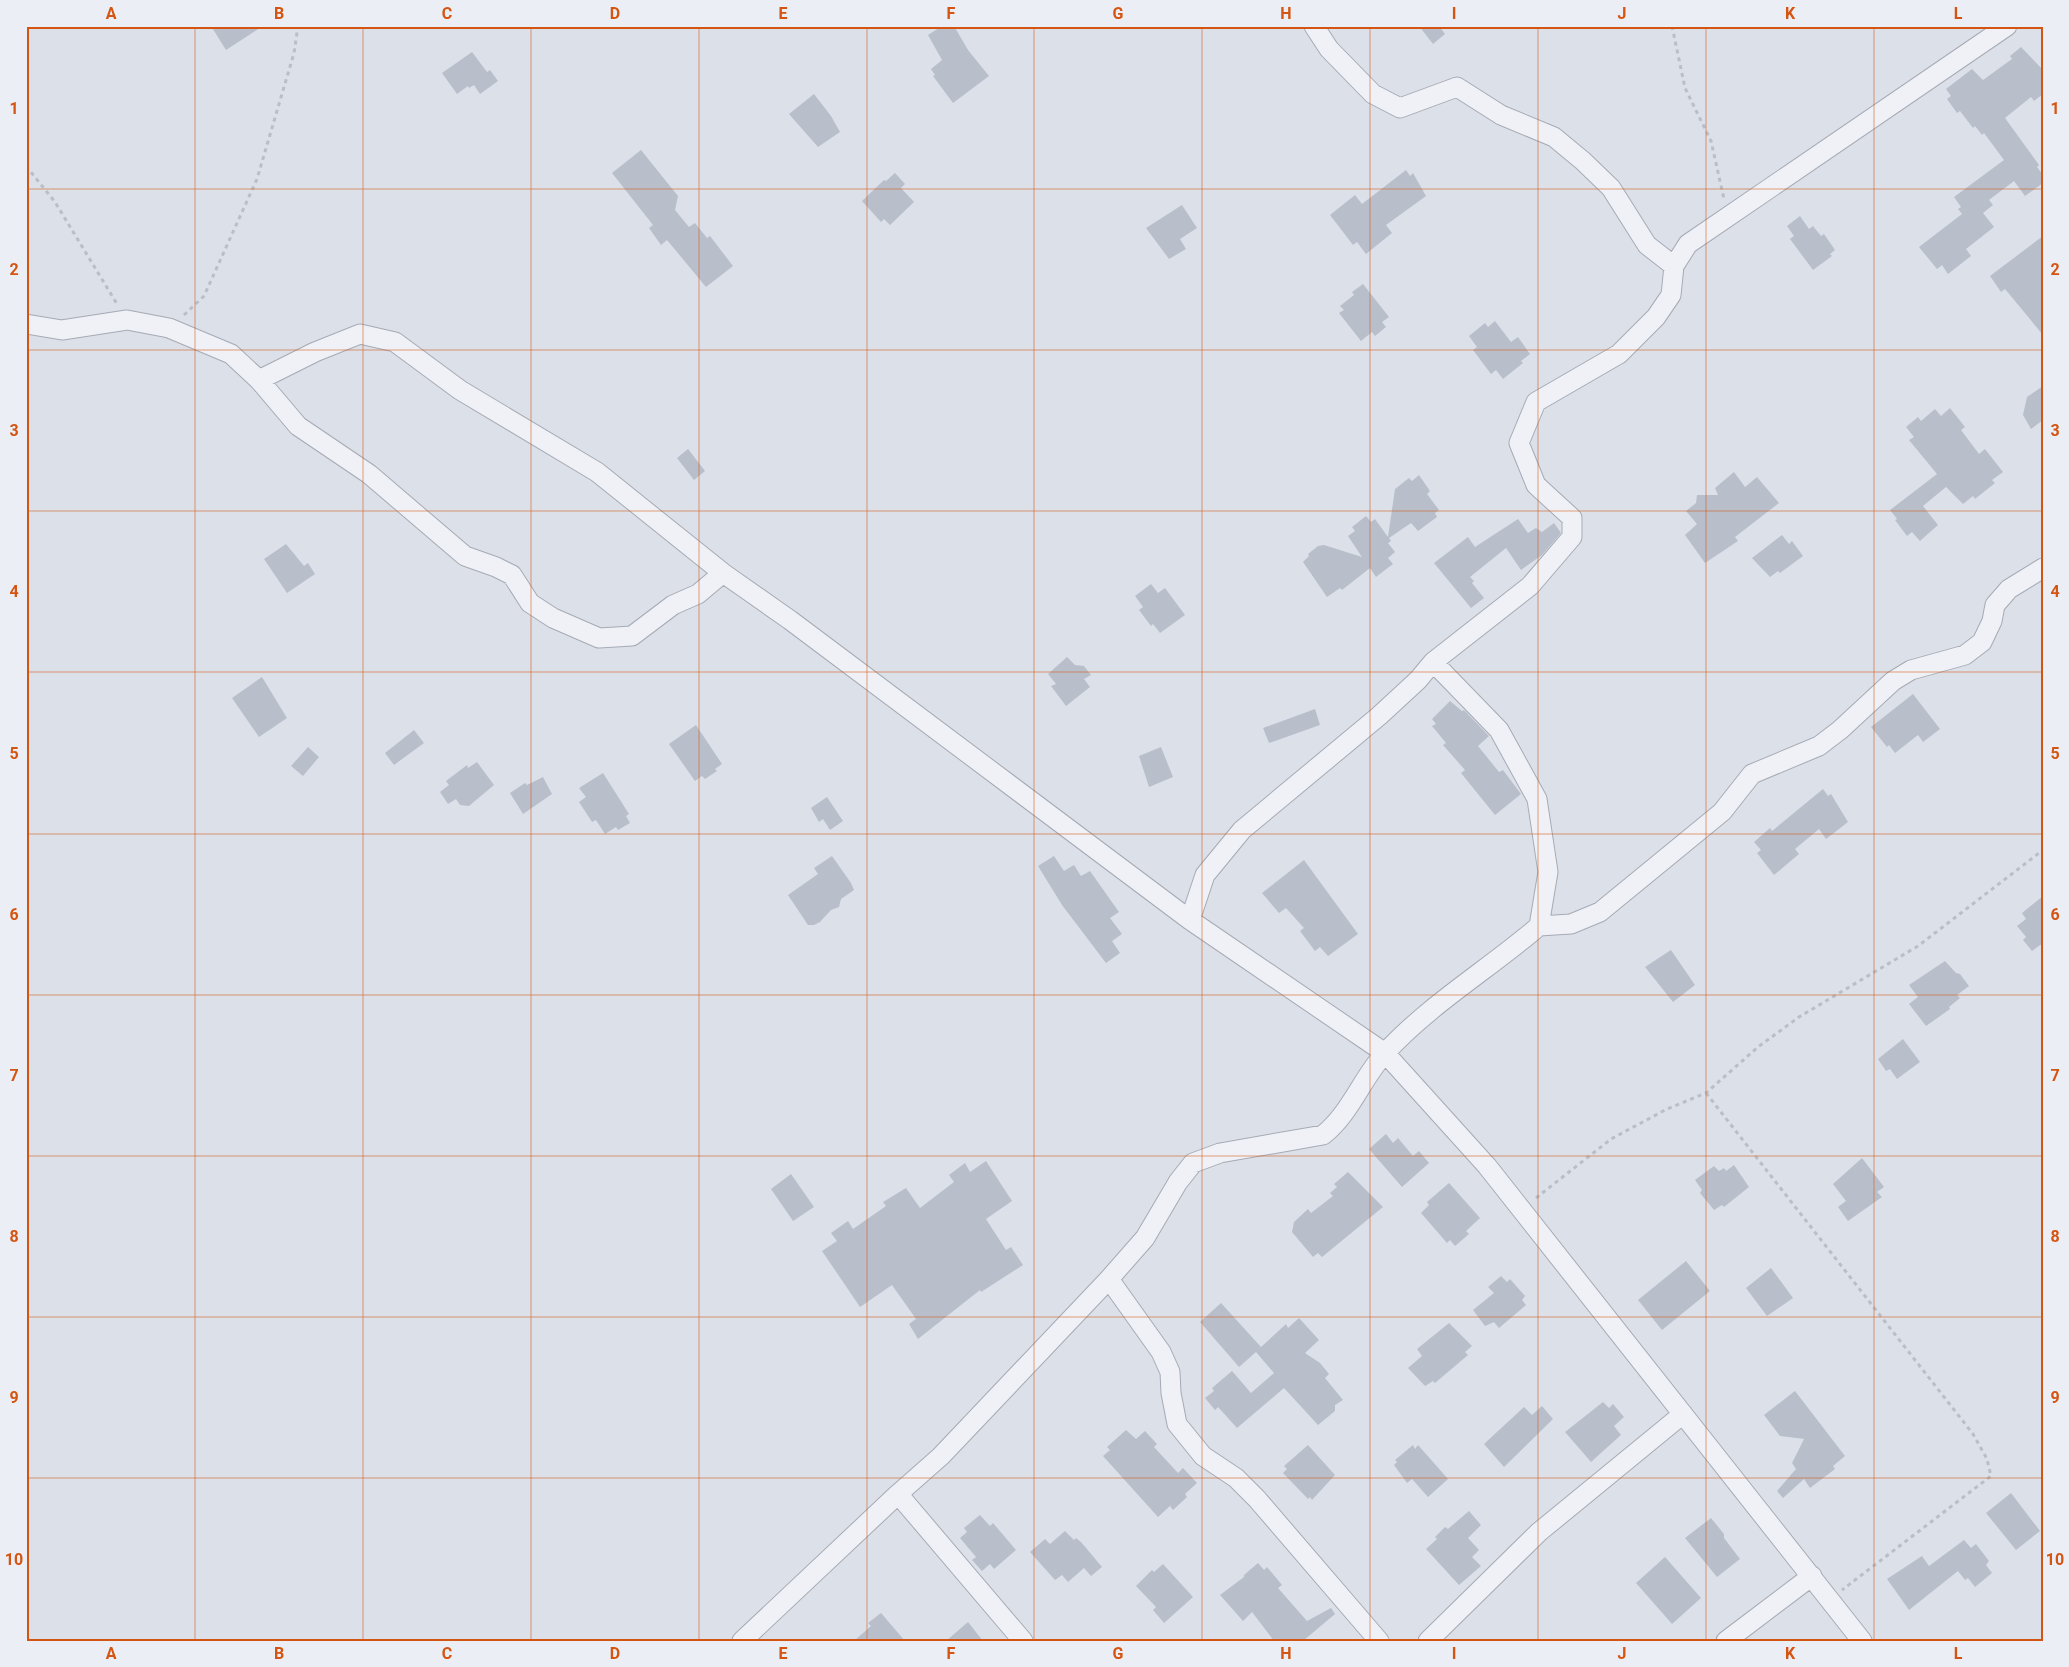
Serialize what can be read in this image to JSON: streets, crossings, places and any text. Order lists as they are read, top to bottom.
{
  "grid": {
    "columns": [
      "A",
      "B",
      "C",
      "D",
      "E",
      "F",
      "G",
      "H",
      "I",
      "J",
      "K",
      "L"
    ],
    "rows": [
      "1",
      "2",
      "3",
      "4",
      "5",
      "6",
      "7",
      "8",
      "9",
      "10"
    ]
  }
}
